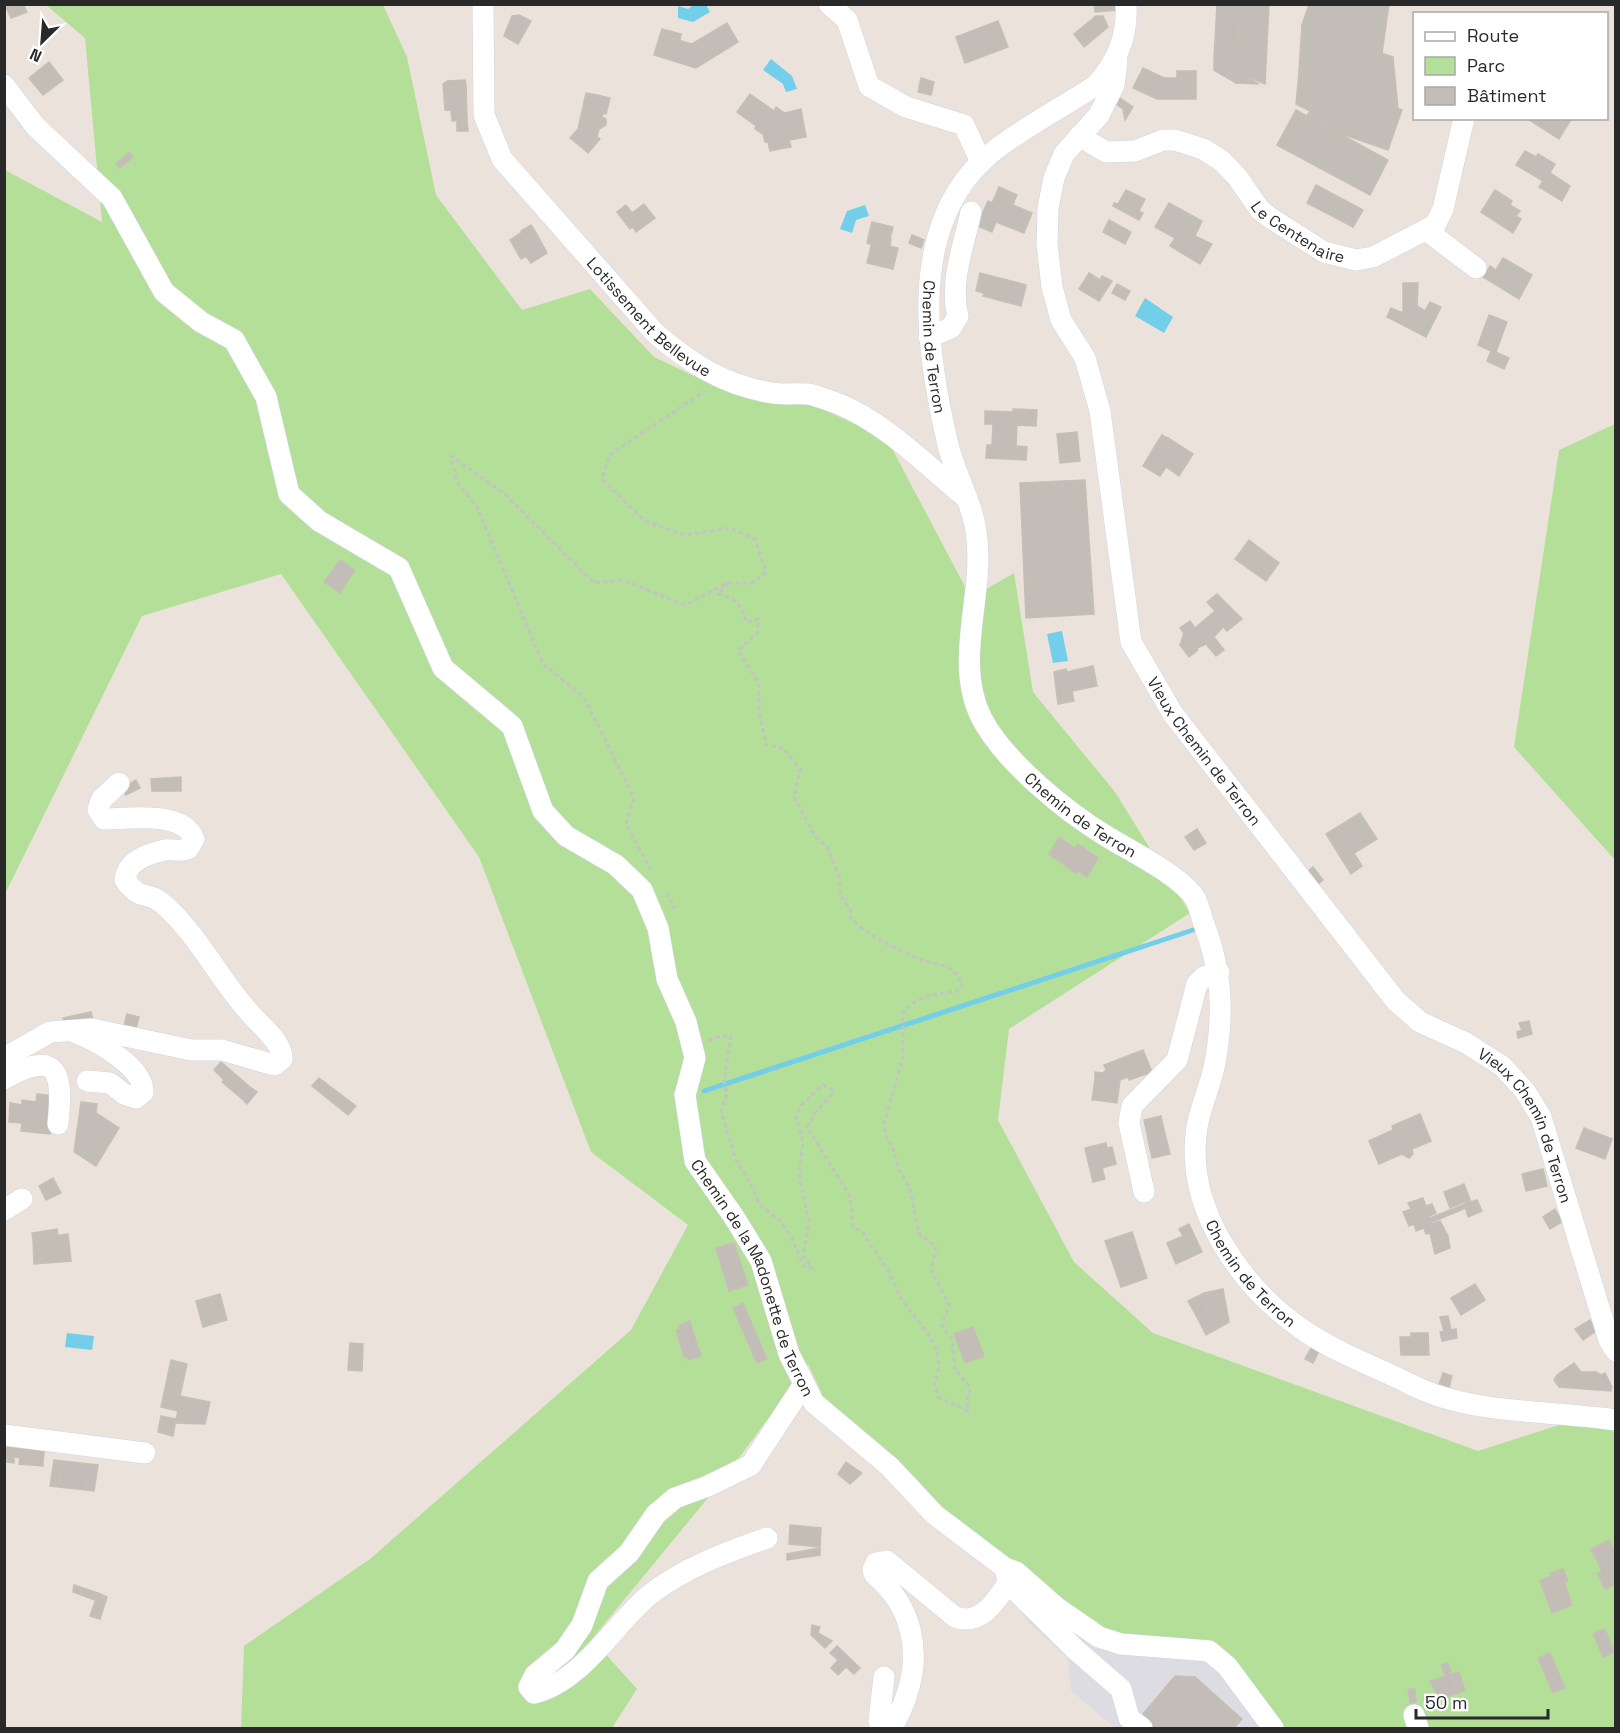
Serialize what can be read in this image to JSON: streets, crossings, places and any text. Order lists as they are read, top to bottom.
{
  "streets": {
    "street": [
      "Le Centenaire",
      "Lotissement Bellevue",
      "Chemin de Terron",
      "Vieux Chemin de Terron",
      "Chemin de la Madonette de Terron"
    ]
  },
  "crossings": [
    ["Le Centenaire", "Vieux Chemin de Terron"],
    ["Lotissement Bellevue", "Chemin de Terron"],
    ["Chemin de Terron", "Vieux Chemin de Terron"]
  ],
  "legend": ["Route", "Parc", "Bâtiment"],
  "scale_bar": "50 m",
  "north": "bottom left"
}
